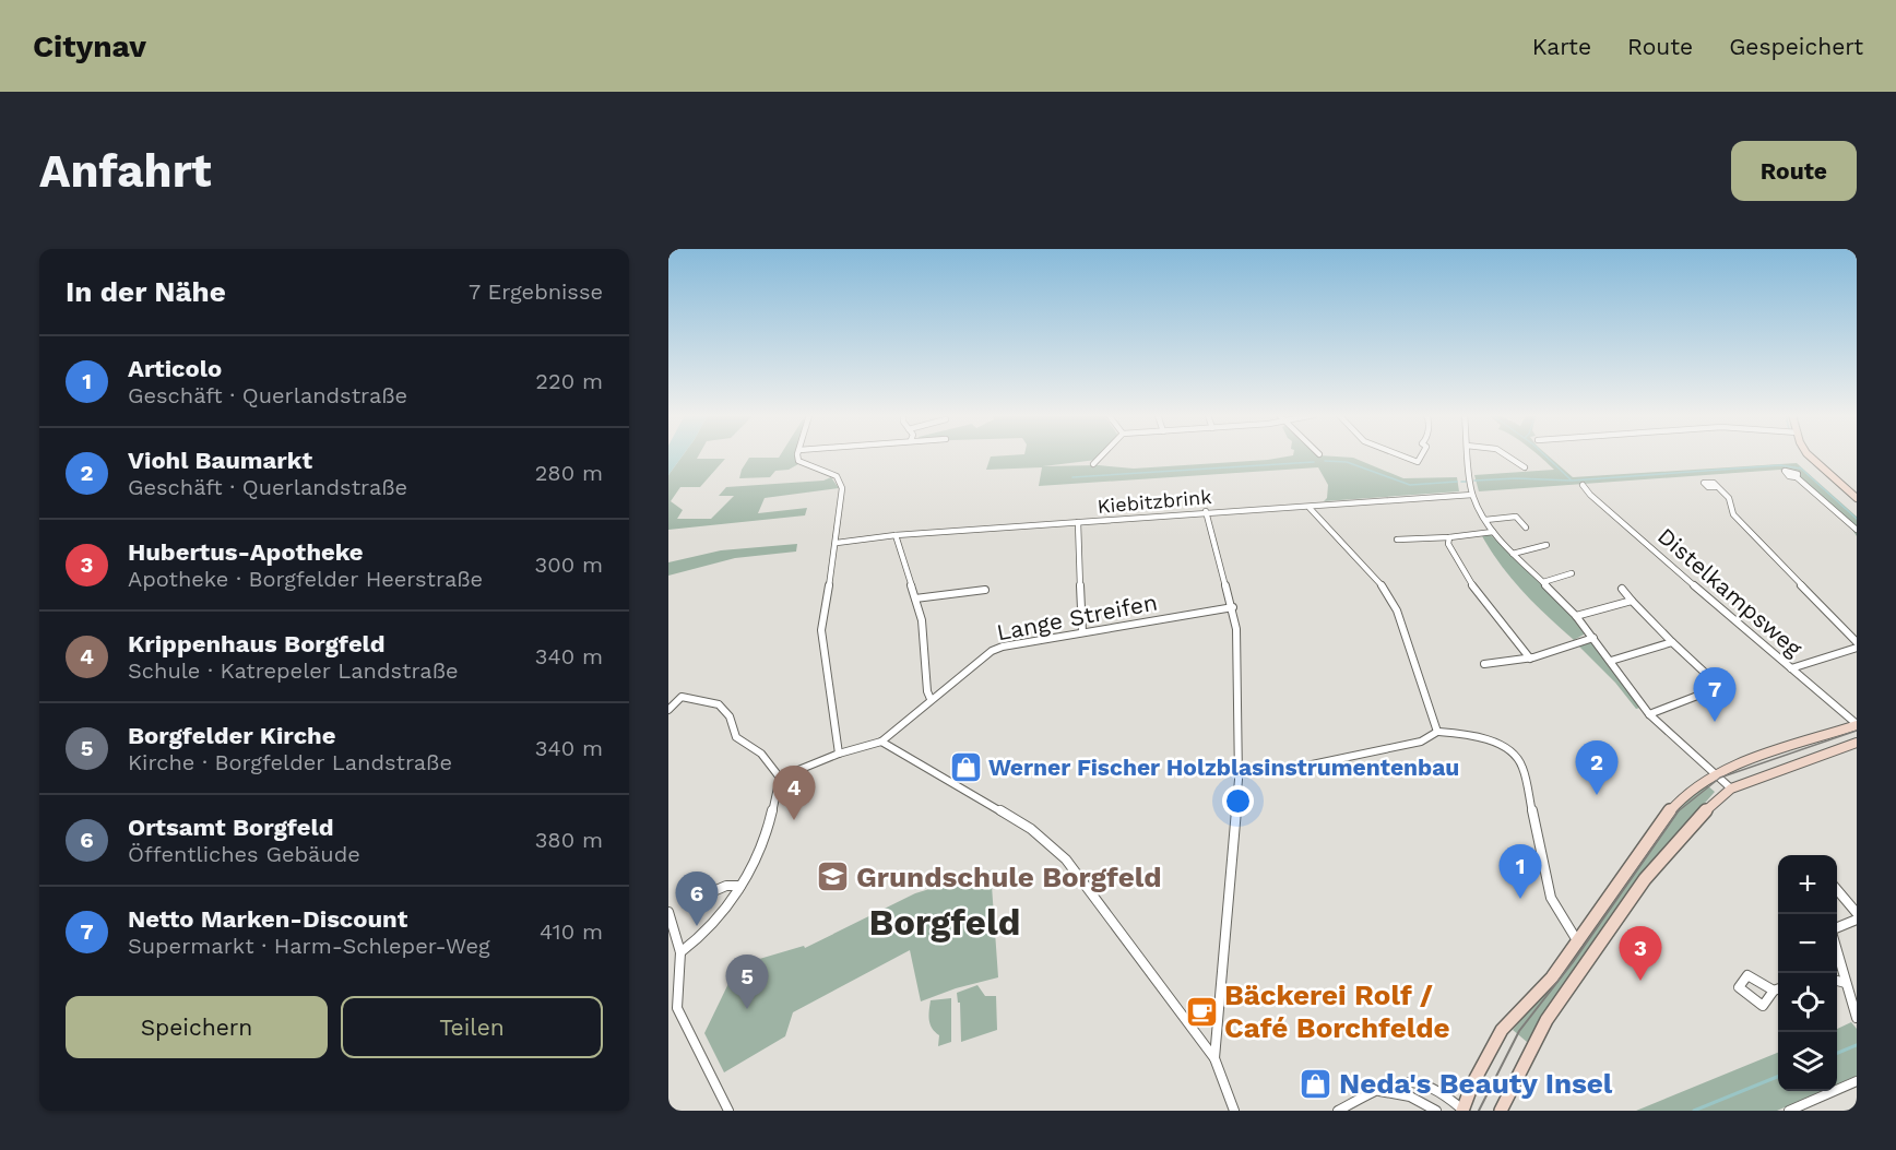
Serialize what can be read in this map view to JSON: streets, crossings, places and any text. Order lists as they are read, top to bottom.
{
  "streets": {
    "street": ["Kiebitzbrink", "Distelkampsweg", "Lange Streifen"]
  },
  "districts": ["Borgfeld"],
  "places": {
    "shop": ["Werner Fischer Holzblasinstrumentenbau", "Neda's Beauty Insel"],
    "school or university": ["Grundschule Borgfeld"],
    "cafe": ["Bäckerei Rolf / Café Borchfelde"]
  },
  "page": {
    "header": "Citynav",
    "nav": ["Karte", "Route", "Gespeichert"],
    "buttons": [
      "Route",
      ["Speichern", "Teilen"]
    ],
    "title": "Anfahrt",
    "heading": ["In der Nähe", "7 Ergebnisse"],
    "list": [
      {
        "mark": "1",
        "name": "Articolo",
        "note": "Geschäft · Querlandstraße",
        "value": "220 m"
      },
      {
        "mark": "2",
        "name": "Viohl Baumarkt",
        "note": "Geschäft · Querlandstraße",
        "value": "280 m"
      },
      {
        "mark": "3",
        "name": "Hubertus-Apotheke",
        "note": "Apotheke · Borgfelder Heerstraße",
        "value": "300 m"
      },
      {
        "mark": "4",
        "name": "Krippenhaus Borgfeld",
        "note": "Schule · Katrepeler Landstraße",
        "value": "340 m"
      },
      {
        "mark": "5",
        "name": "Borgfelder Kirche",
        "note": "Kirche · Borgfelder Landstraße",
        "value": "340 m"
      },
      {
        "mark": "6",
        "name": "Ortsamt Borgfeld",
        "note": "Öffentliches Gebäude",
        "value": "380 m"
      },
      {
        "mark": "7",
        "name": "Netto Marken-Discount",
        "note": "Supermarkt · Harm-Schleper-Weg",
        "value": "410 m"
      }
    ],
    "pins": [
      "7",
      "2",
      "4",
      "1",
      "6",
      "3",
      "5"
    ],
    "map_buttons": ["+", "−"]
  }
}
